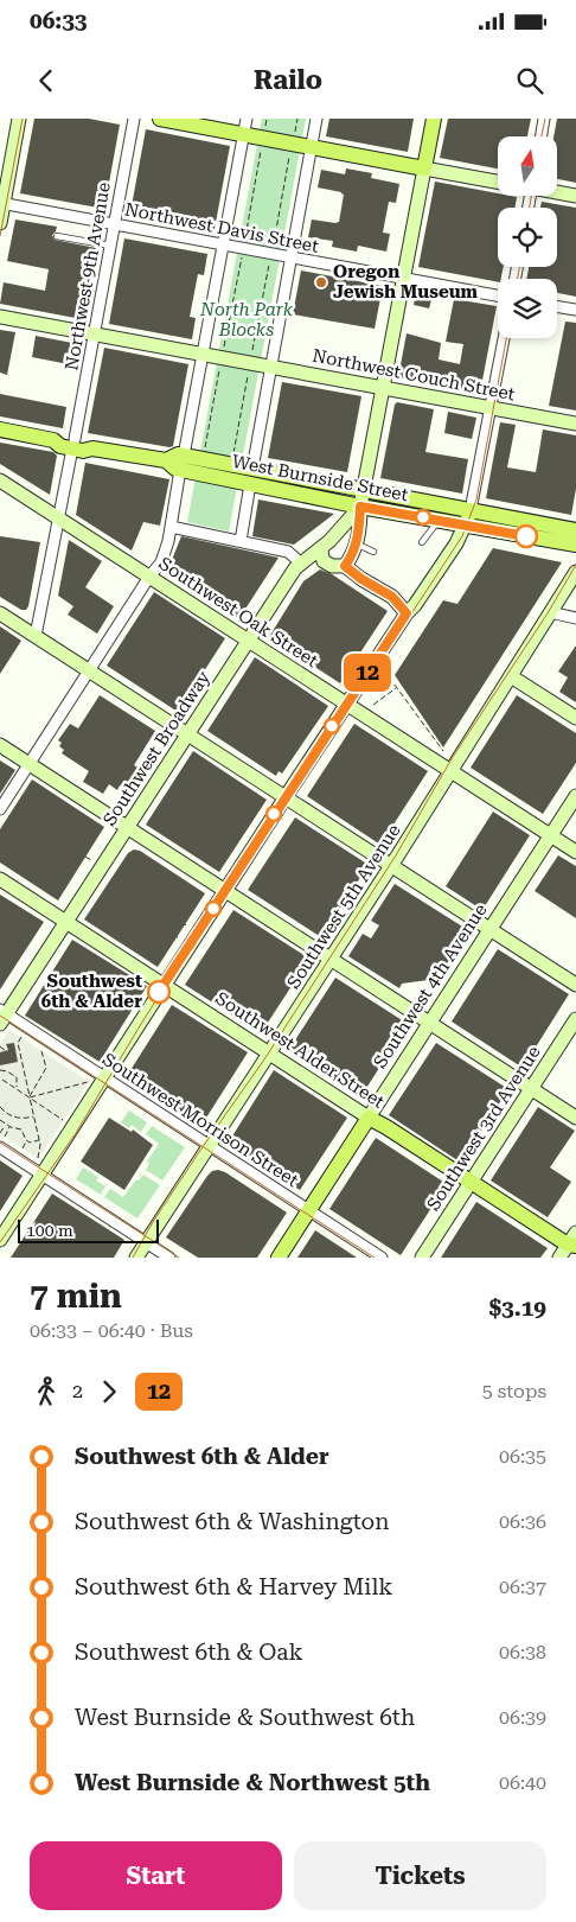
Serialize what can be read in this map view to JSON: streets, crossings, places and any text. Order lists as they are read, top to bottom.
{
  "streets": {
    "main road": ["West Burnside Street", "Southwest 4th Avenue", "Southwest Alder Street"],
    "street": [
      "Northwest Davis Street",
      "Northwest 9th Avenue",
      "Northwest Couch Street",
      "Southwest Oak Street",
      "Southwest Broadway",
      "Southwest 5th Avenue",
      "Southwest Morrison Street",
      "Southwest 3rd Avenue"
    ]
  },
  "crossings": [
    ["Northwest Davis Street", "Northwest 9th Avenue"],
    ["Northwest Davis Street", "Southwest Broadway"],
    ["Northwest 9th Avenue", "Northwest Couch Street"],
    ["Northwest 9th Avenue", "West Burnside Street"],
    ["Northwest 9th Avenue", "Southwest Oak Street"],
    ["Northwest Couch Street", "Southwest Broadway"],
    ["West Burnside Street", "Southwest Broadway"],
    ["Southwest Oak Street", "Southwest Broadway"],
    ["Southwest Oak Street", "Southwest 5th Avenue"],
    ["Southwest Oak Street", "Southwest 4th Avenue"],
    ["Southwest Broadway", "Southwest Alder Street"],
    ["Southwest Broadway", "Southwest Morrison Street"],
    ["Southwest 5th Avenue", "Southwest Alder Street"],
    ["Southwest 5th Avenue", "Southwest Morrison Street"],
    ["Southwest 4th Avenue", "Southwest Alder Street"],
    ["Southwest 4th Avenue", "Southwest Morrison Street"],
    ["Southwest Alder Street", "Southwest 3rd Avenue"]
  ],
  "parks": ["North Park Blocks"],
  "places": ["Oregon Jewish Museum", "Southwest 6th & Alder"],
  "lines": ["bus line 12"],
  "scale_bar": "100 m",
  "north": "top",
  "page": {
    "status": "06:33",
    "header": "Railo",
    "on_map": "12",
    "scale": "100 m",
    "heading": ["7 min", "06:33 – 06:40 · Bus", "$3.19"],
    "legs": ["2", "12", "5 stops"],
    "list": [
      {
        "name": "Southwest 6th & Alder",
        "value": "06:35"
      },
      {
        "name": "Southwest 6th & Washington",
        "value": "06:36"
      },
      {
        "name": "Southwest 6th & Harvey Milk",
        "value": "06:37"
      },
      {
        "name": "Southwest 6th & Oak",
        "value": "06:38"
      },
      {
        "name": "West Burnside & Southwest 6th",
        "value": "06:39"
      },
      {
        "name": "West Burnside & Northwest 5th",
        "value": "06:40"
      }
    ],
    "buttons": ["Start", "Tickets"]
  }
}
